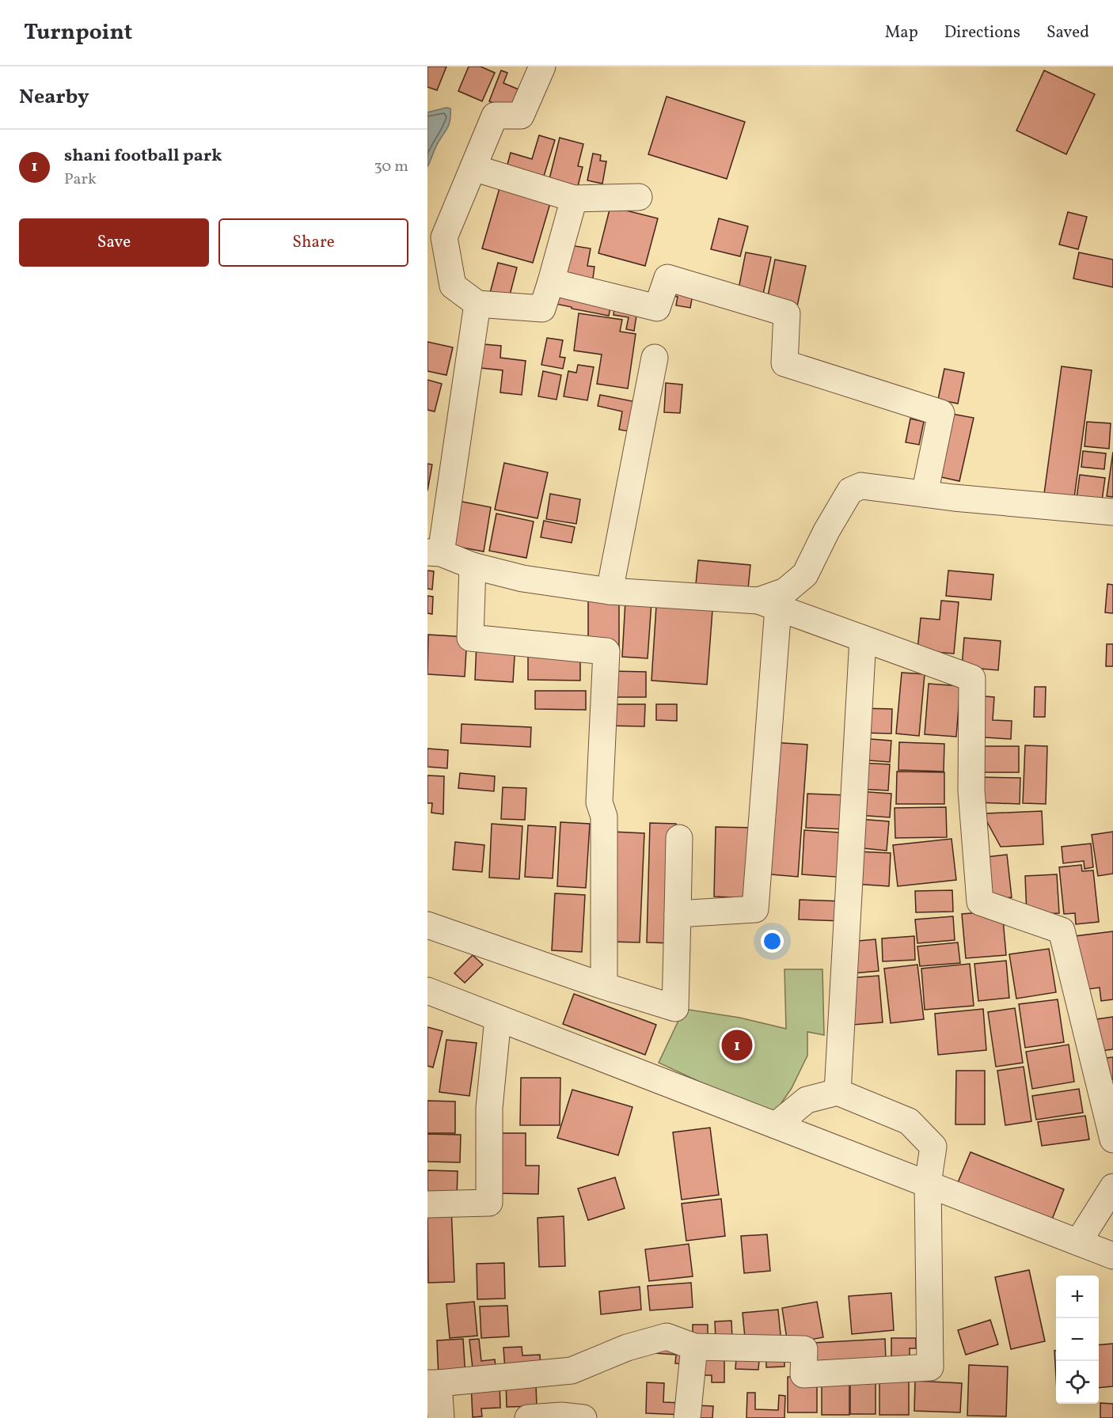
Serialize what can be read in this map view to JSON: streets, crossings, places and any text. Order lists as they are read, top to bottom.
{
  "page": {
    "header": "Turnpoint",
    "nav": ["Map", "Directions", "Saved"],
    "heading": "Nearby",
    "list": [
      {
        "mark": "1",
        "name": "shani football park",
        "note": "Park",
        "value": "30 m"
      }
    ],
    "buttons": ["Save", "Share"],
    "pins": "1",
    "map_buttons": ["+", "−"]
  }
}
